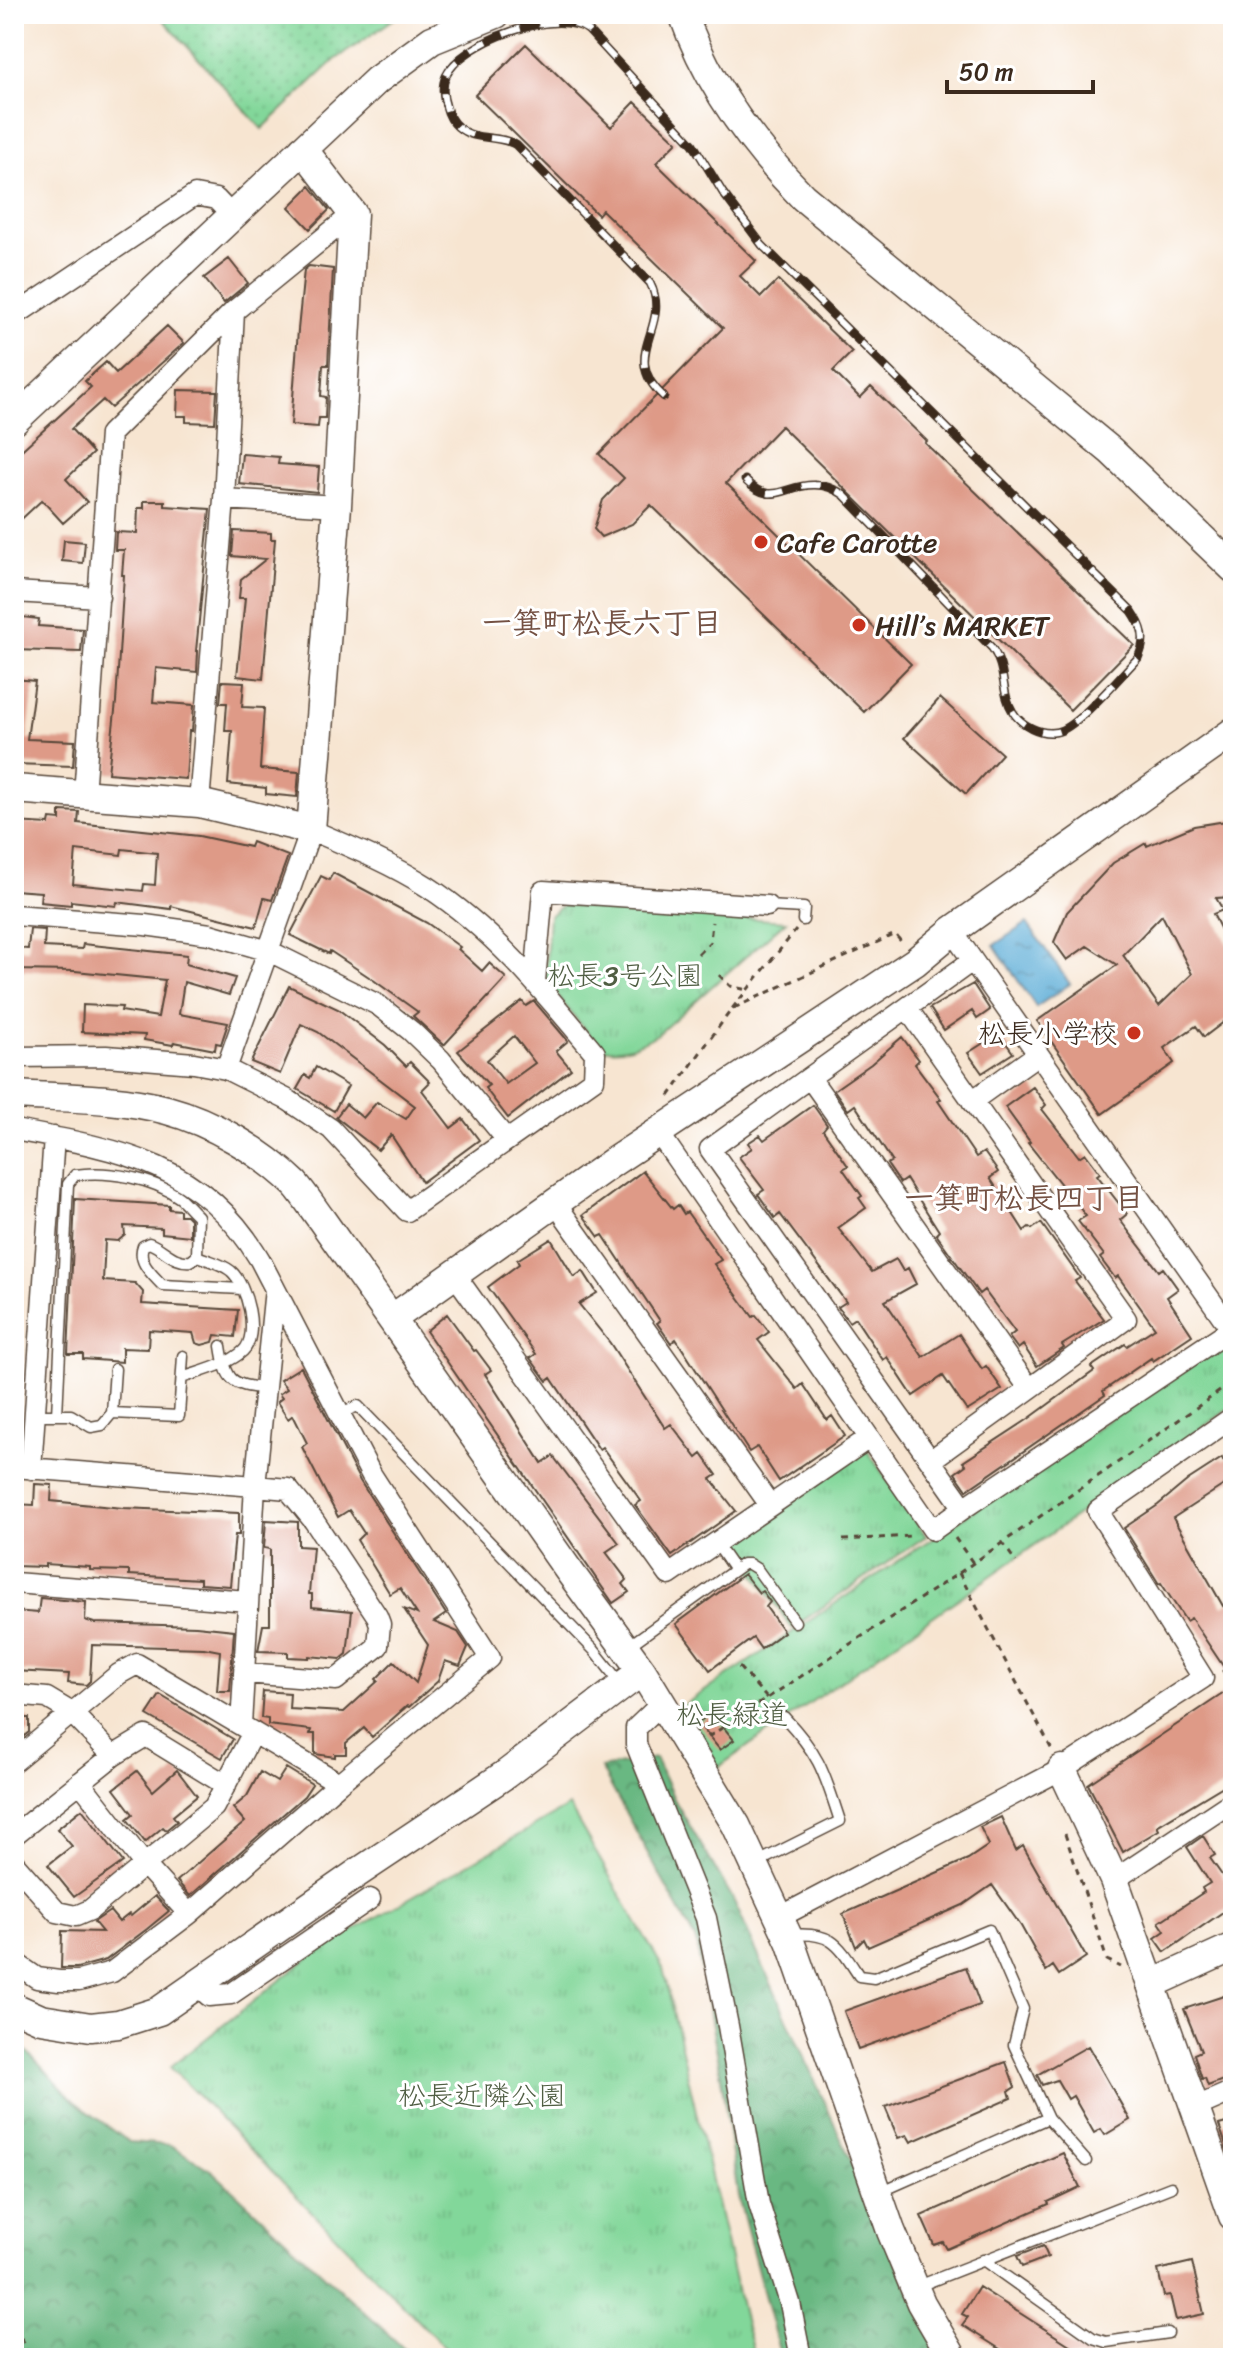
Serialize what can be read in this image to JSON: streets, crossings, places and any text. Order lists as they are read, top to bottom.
{
  "districts": ["一箕町松長六丁目", "一箕町松長四丁目"],
  "parks": ["松長3号公園", "松長緑道", "松長近隣公園"],
  "places": ["Cafe Carotte", "Hill’s MARKET", "松長小学校"],
  "scale_bar": "50 m"
}
